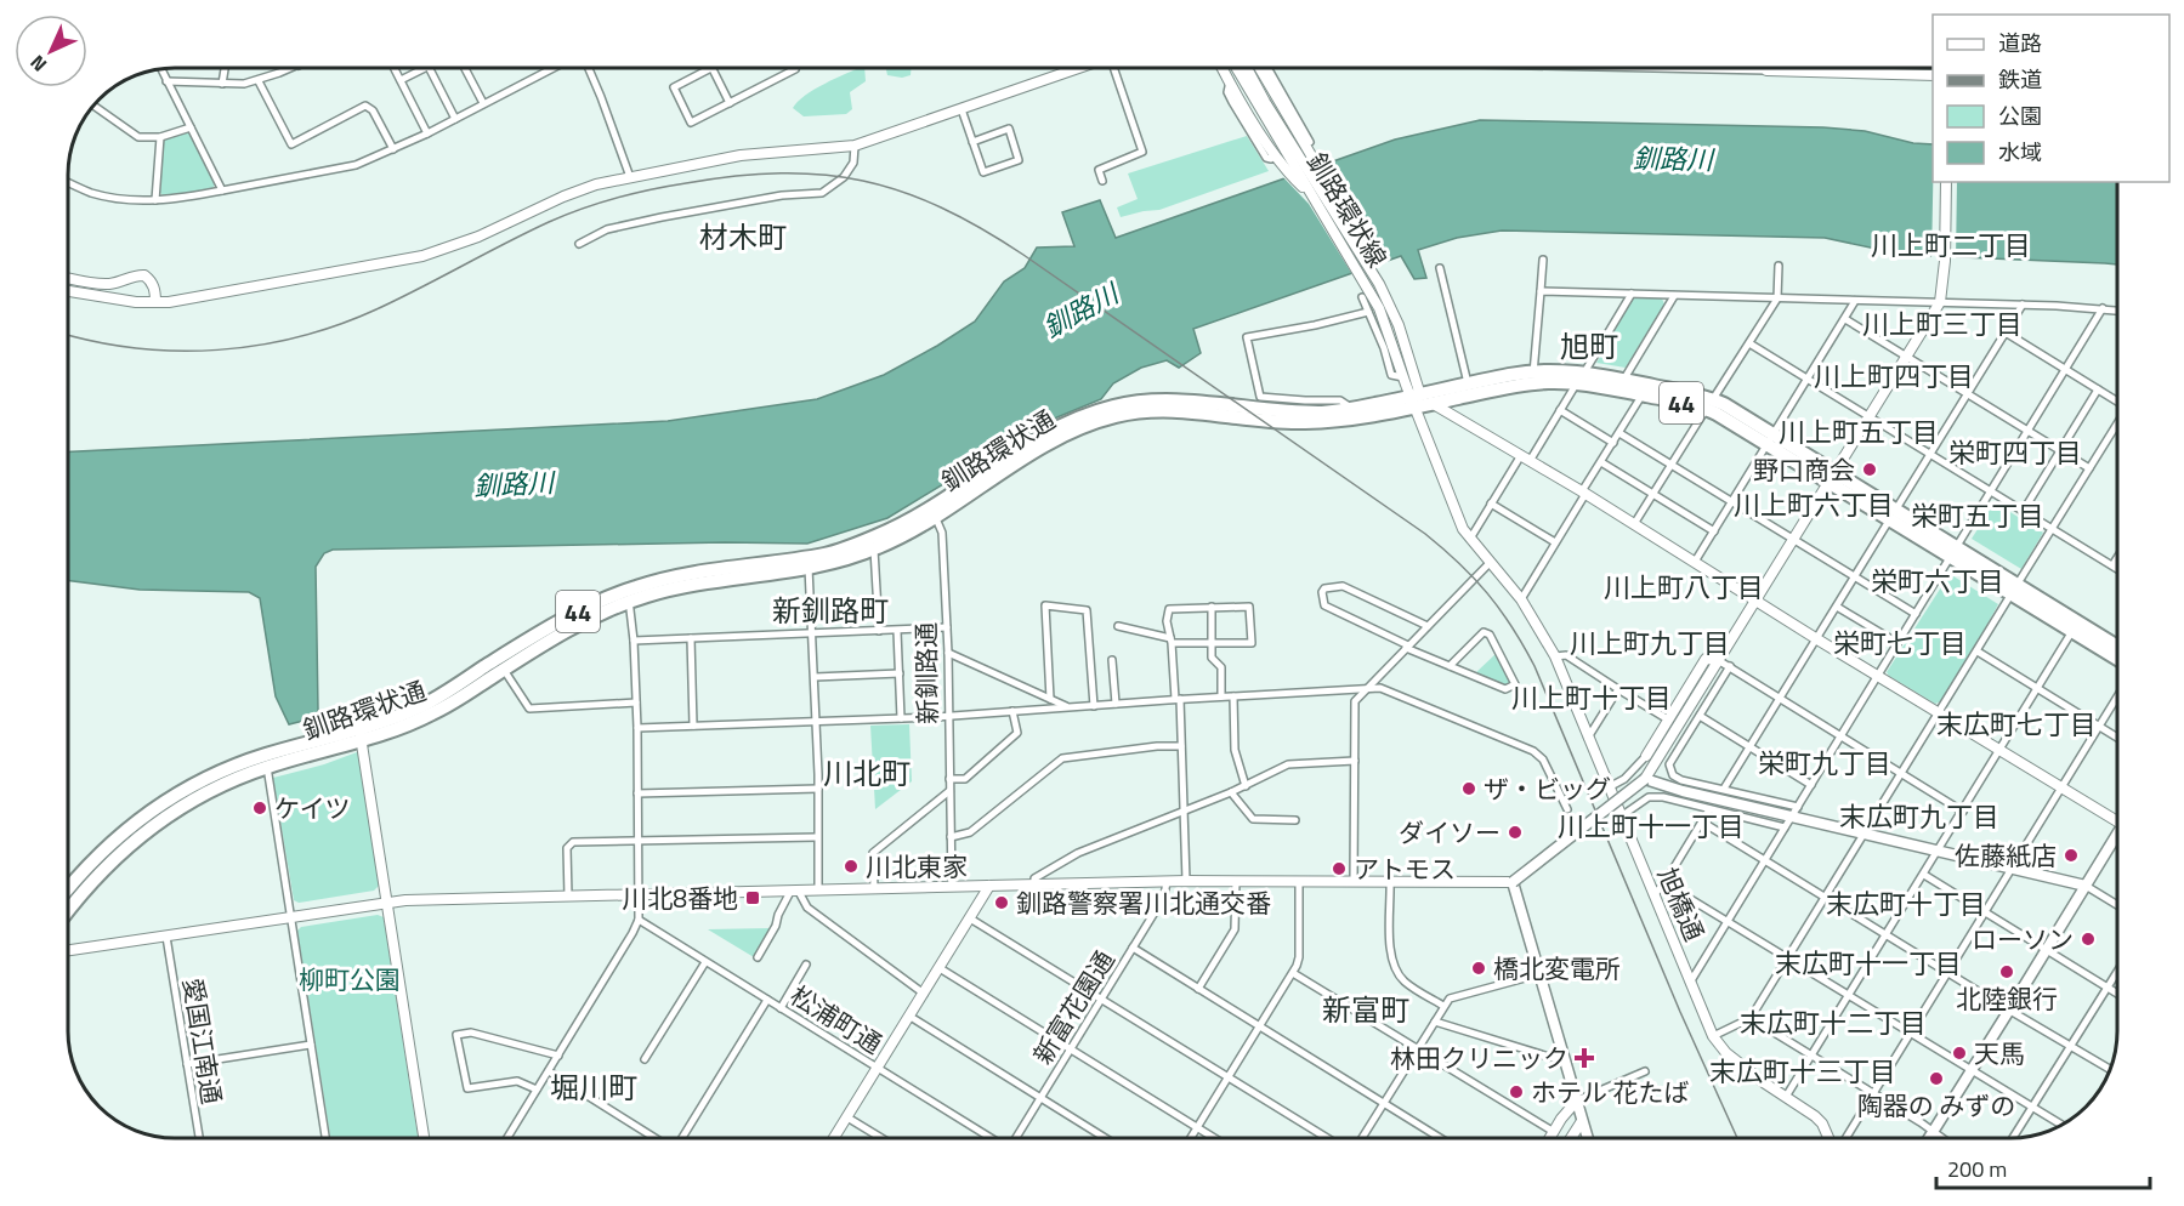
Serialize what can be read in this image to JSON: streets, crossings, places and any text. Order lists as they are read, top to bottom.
{
  "streets": {
    "highway": ["44", "釧路環状通"],
    "street": [
      "釧路環状線",
      "新釧路通",
      "旭橋通",
      "新富花園通",
      "松浦町通",
      "愛国江南通"
    ]
  },
  "crossings": [
    ["釧路環状線", "釧路環状通"],
    ["釧路環状線", "旭橋通"],
    ["釧路環状通", "新釧路通"],
    ["釧路環状通", "旭橋通"]
  ],
  "districts": [
    "材木町",
    "川上町二丁目",
    "川上町三丁目",
    "旭町",
    "川上町四丁目",
    "川上町五丁目",
    "栄町四丁目",
    "川上町六丁目",
    "栄町五丁目",
    "栄町六丁目",
    "川上町八丁目",
    "新釧路町",
    "川上町九丁目",
    "栄町七丁目",
    "川上町十丁目",
    "末広町七丁目",
    "栄町九丁目",
    "川北町",
    "末広町九丁目",
    "川上町十一丁目",
    "末広町十丁目",
    "末広町十一丁目",
    "新富町",
    "末広町十二丁目",
    "末広町十三丁目",
    "堀川町"
  ],
  "water": ["釧路川"],
  "parks": ["柳町公園"],
  "places": {
    "other": [
      "野口商会",
      "ザ・ビッグ",
      "ケイツ",
      "ダイソー",
      "佐藤紙店",
      "川北東家",
      "アトモス",
      "釧路警察署川北通交番",
      "ローソン",
      "橋北変電所",
      "北陸銀行",
      "天馬",
      "陶器の みずの",
      "ホテル 花たば"
    ],
    "transit": ["川北8番地"],
    "health": ["林田クリニック"]
  },
  "legend": [
    "道路",
    "鉄道",
    "公園",
    "水域"
  ],
  "scale_bar": "200 m",
  "north": "bottom left"
}
